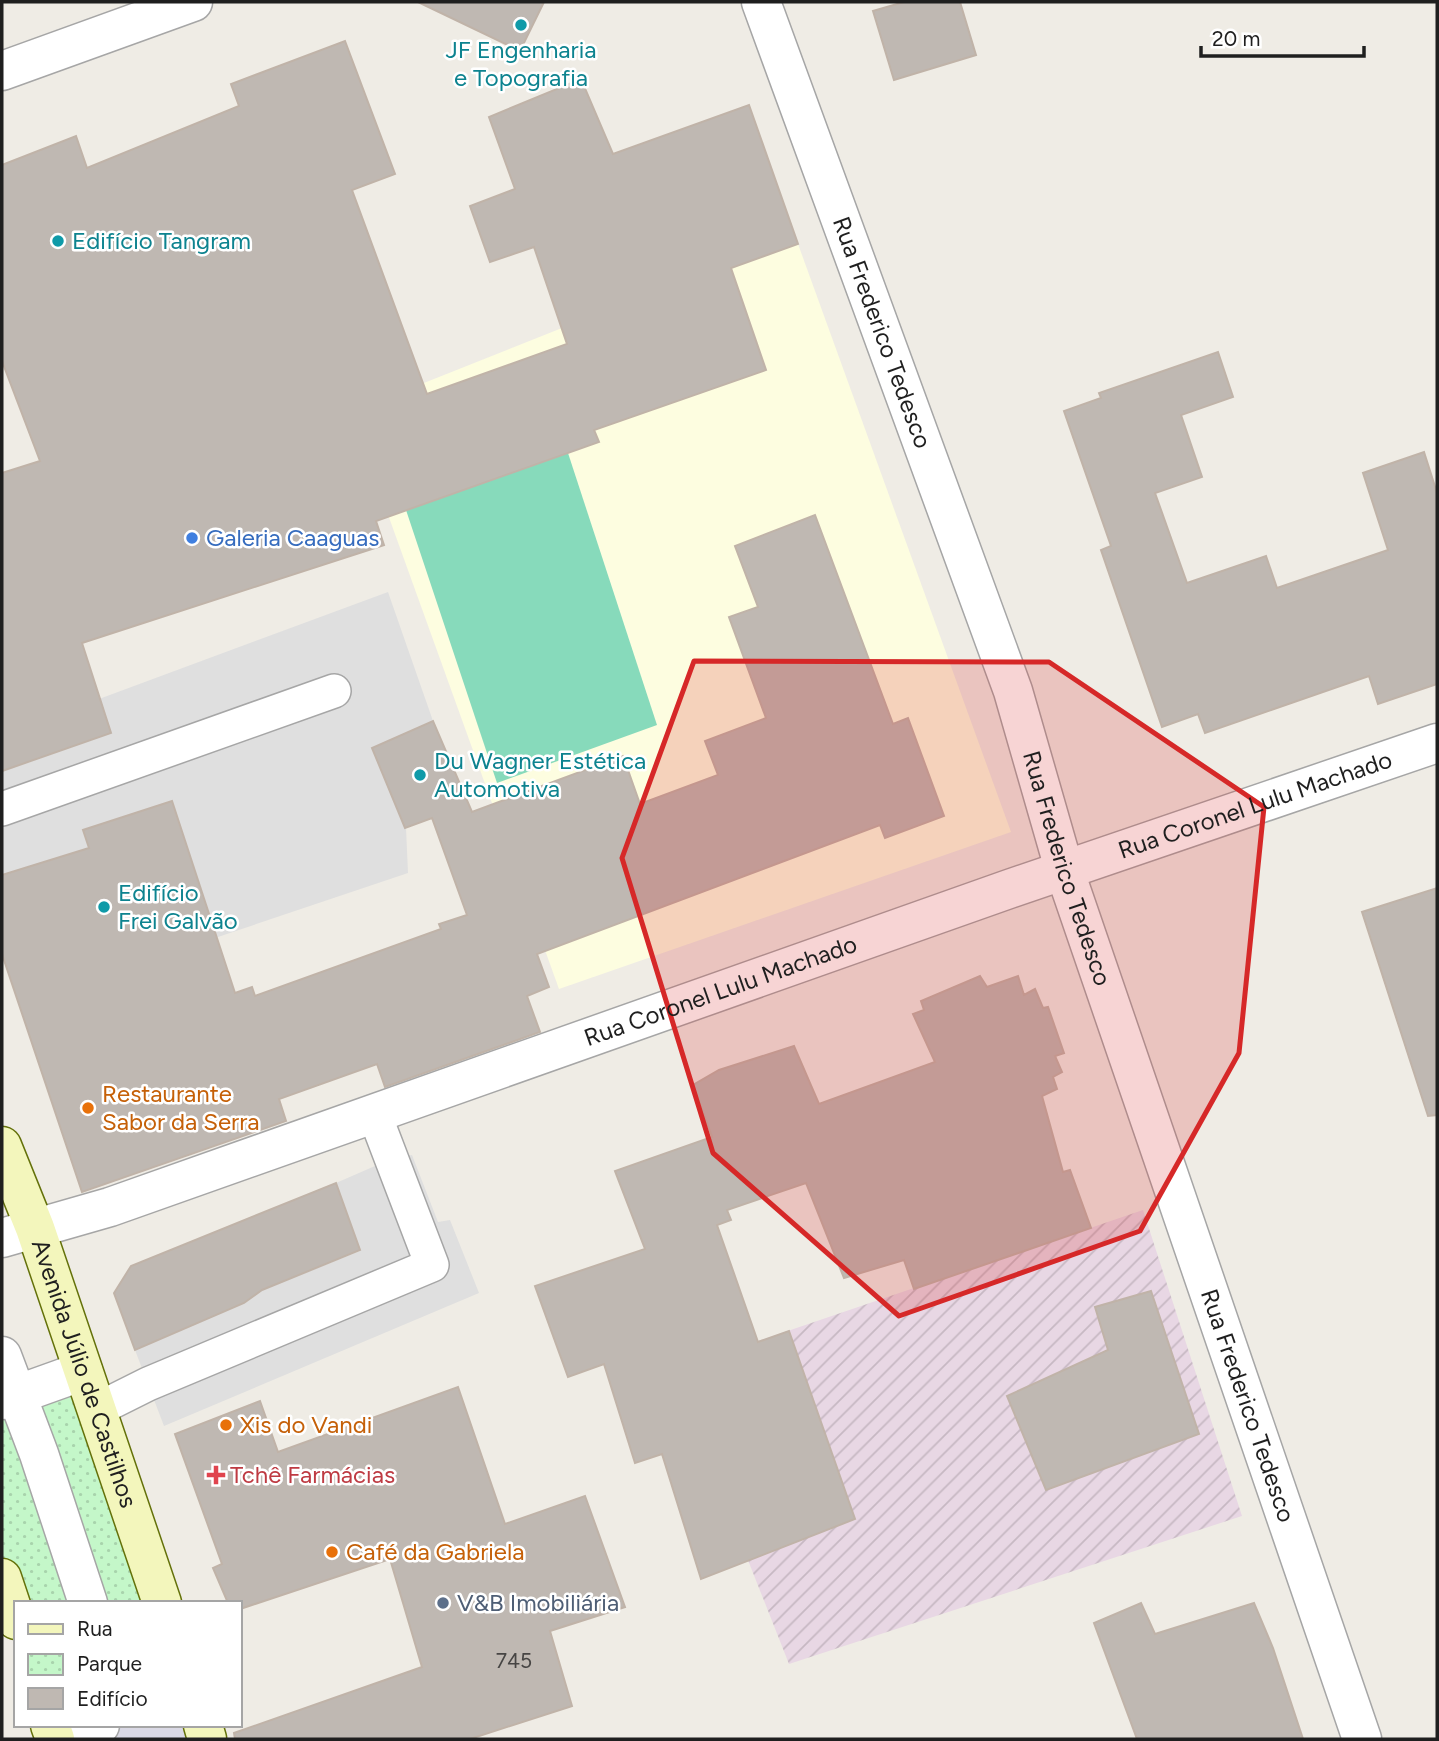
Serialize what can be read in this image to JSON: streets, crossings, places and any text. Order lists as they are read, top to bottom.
{
  "streets": {
    "main road": ["Avenida Júlio de Castilhos"],
    "street": ["Rua Frederico Tedesco", "Rua Coronel Lulu Machado"]
  },
  "crossings": [
    ["Rua Frederico Tedesco", "Rua Coronel Lulu Machado"],
    ["Rua Coronel Lulu Machado", "Avenida Júlio de Castilhos"]
  ],
  "places": {
    "other": [
      "JF Engenharia e Topografia",
      "Edifício Tangram",
      "Galeria Caaguas",
      "Du Wagner Estética Automotiva",
      "Edifício Frei Galvão",
      "Restaurante Sabor da Serra",
      "Xis do Vandi",
      "Café da Gabriela",
      "V&B Imobiliária"
    ],
    "health": ["Tchê Farmácias"]
  },
  "house_numbers": ["745"],
  "legend": ["Rua", "Parque", "Edifício"],
  "scale_bar": "20 m"
}
